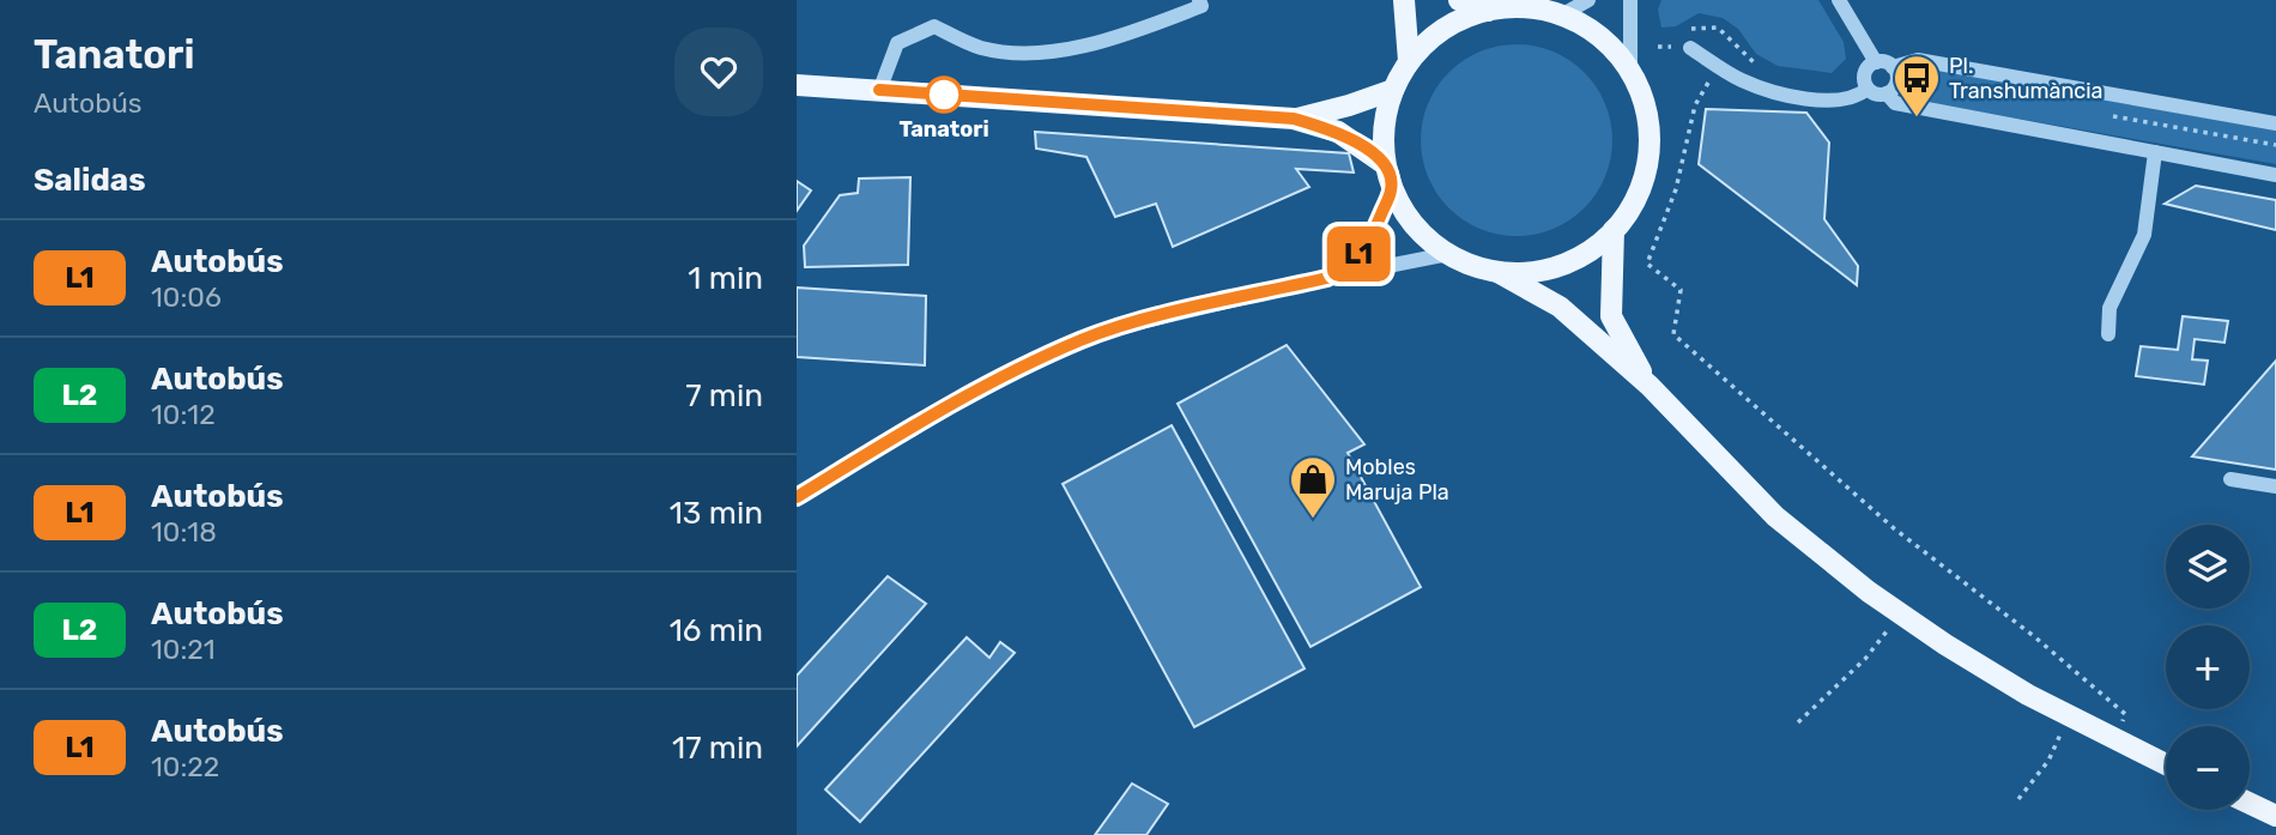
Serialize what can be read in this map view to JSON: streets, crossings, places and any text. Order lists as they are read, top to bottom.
{
  "places": {
    "other": ["Tanatori"],
    "bus stop": ["Pl. Transhumància"],
    "shop": ["Mobles Maruja Pla"]
  },
  "lines": ["bus line L1"],
  "page": {
    "heading": [
      ["Tanatori", "Autobús"],
      "Salidas"
    ],
    "on_map": "L1",
    "list": [
      {
        "mark": "L1",
        "name": "Autobús",
        "note": "10:06",
        "value": "1 min"
      },
      {
        "mark": "L2",
        "name": "Autobús",
        "note": "10:12",
        "value": "7 min"
      },
      {
        "mark": "L1",
        "name": "Autobús",
        "note": "10:18",
        "value": "13 min"
      },
      {
        "mark": "L2",
        "name": "Autobús",
        "note": "10:21",
        "value": "16 min"
      },
      {
        "mark": "L1",
        "name": "Autobús",
        "note": "10:22",
        "value": "17 min"
      }
    ],
    "map_buttons": ["+", "−"]
  }
}
